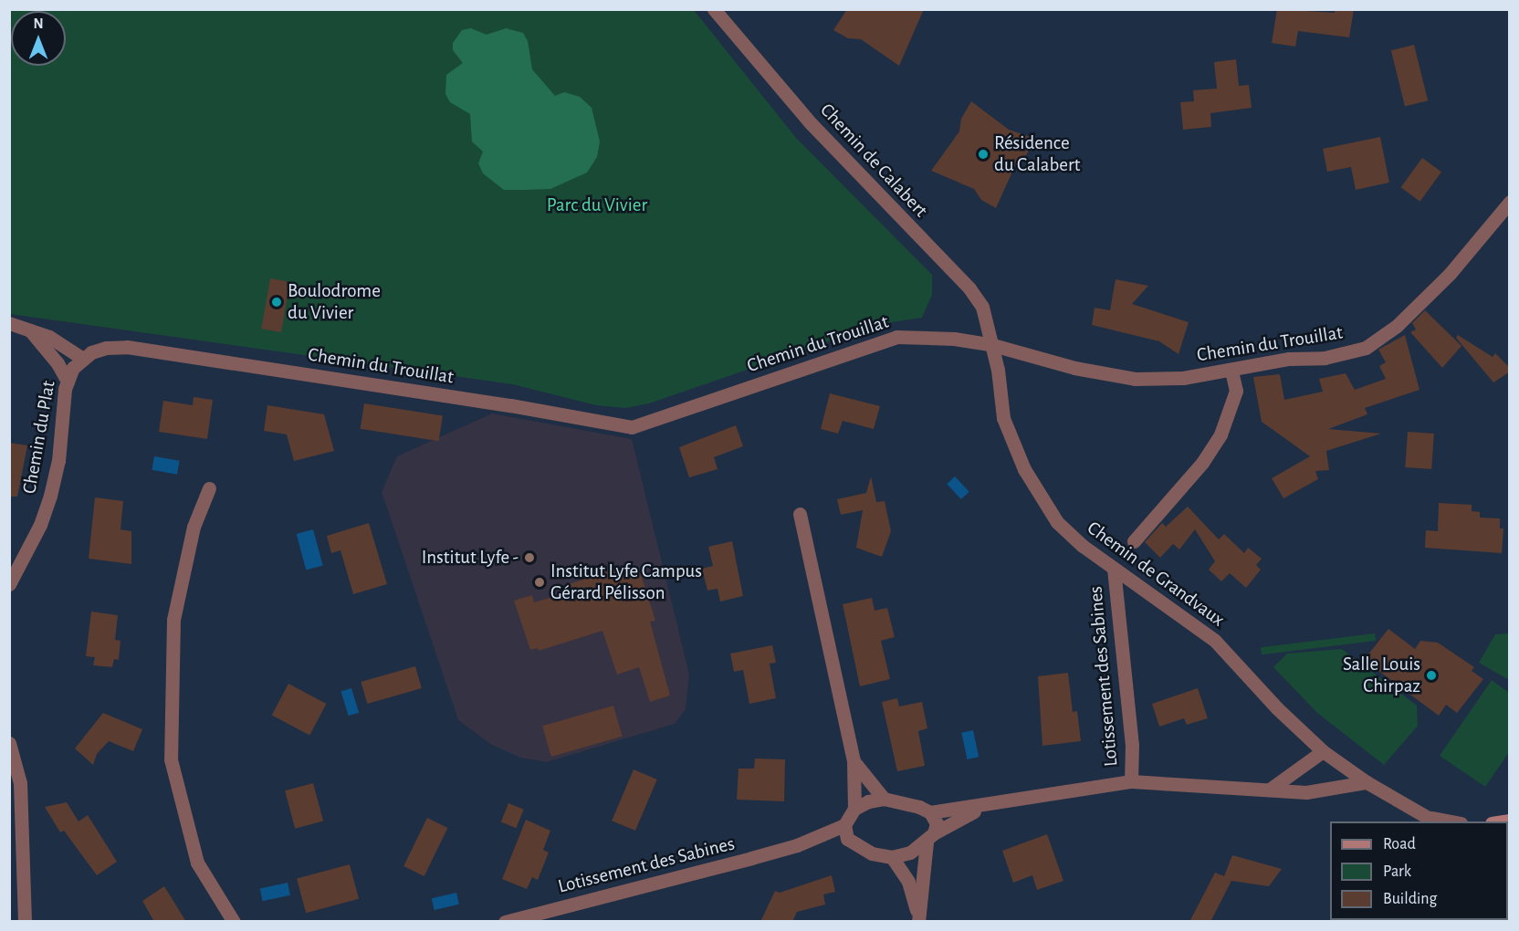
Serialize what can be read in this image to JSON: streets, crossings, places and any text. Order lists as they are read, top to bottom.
{
  "streets": {
    "street": [
      "Chemin de Calabert",
      "Chemin du Trouillat",
      "Chemin du Plat",
      "Chemin de Grandvaux",
      "Lotissement des Sabines"
    ]
  },
  "crossings": [
    ["Chemin de Calabert", "Chemin du Trouillat"],
    ["Chemin de Calabert", "Chemin de Grandvaux"],
    ["Chemin du Trouillat", "Chemin du Plat"],
    ["Chemin du Trouillat", "Chemin de Grandvaux"],
    ["Chemin de Grandvaux", "Lotissement des Sabines"]
  ],
  "parks": ["Parc du Vivier"],
  "places": [
    "Résidence du Calabert",
    "Boulodrome du Vivier",
    "Institut Lyfe -",
    "Institut Lyfe Campus Gérard Pélisson",
    "Salle Louis Chirpaz"
  ],
  "legend": ["Road", "Park", "Building"],
  "north": "top"
}
